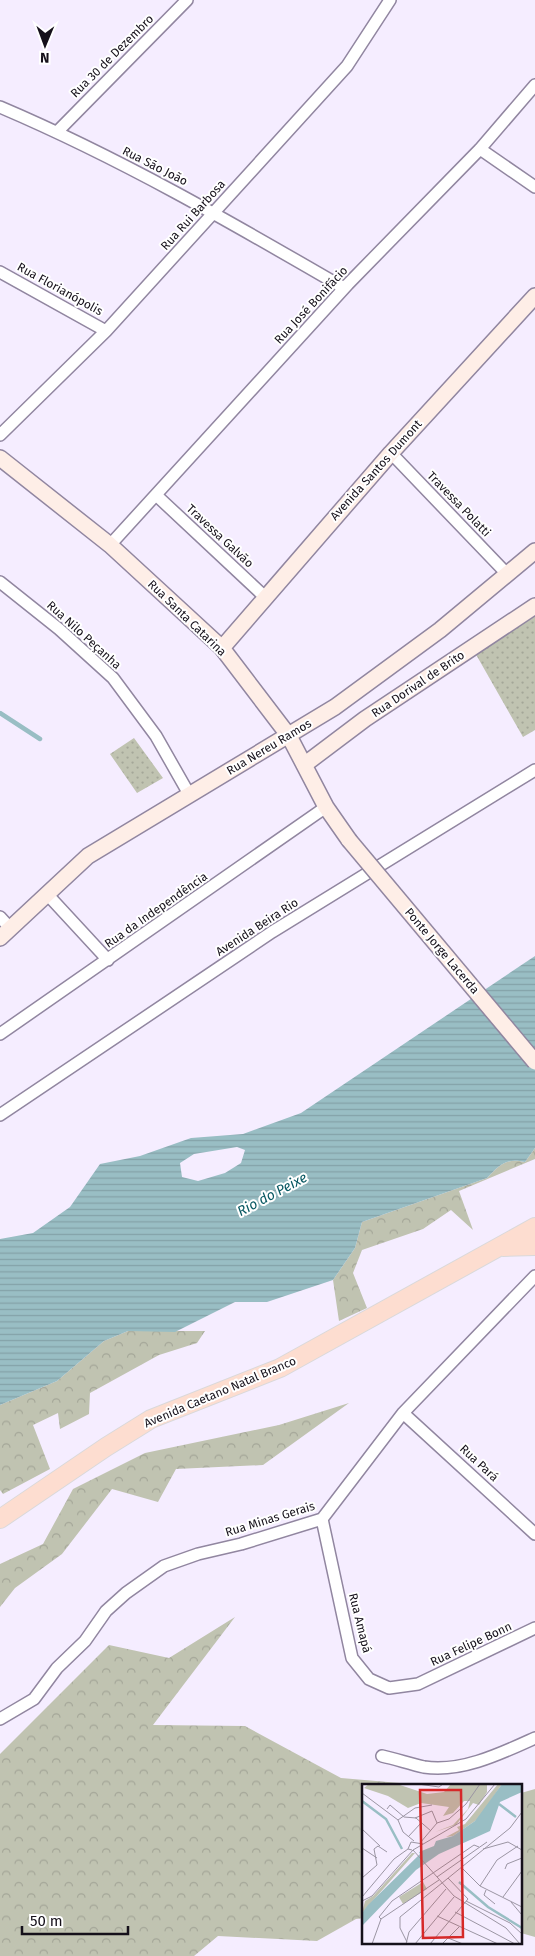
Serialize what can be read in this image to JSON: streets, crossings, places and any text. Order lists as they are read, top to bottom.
{
  "streets": {
    "main road": ["Avenida Caetano Natal Branco"],
    "street": [
      "Rua 30 de Dezembro",
      "Rua São João",
      "Rua Rui Barbosa",
      "Rua Florianópolis",
      "Rua José Bonifácio",
      "Avenida Santos Dumont",
      "Travessa Polatti",
      "Travessa Galvão",
      "Rua Santa Catarina",
      "Rua Nilo Peçanha",
      "Rua Dorival de Brito",
      "Rua Nereu Ramos",
      "Rua da Independência",
      "Avenida Beira Rio",
      "Ponte Jorge Lacerda",
      "Rua Pará",
      "Rua Minas Gerais",
      "Rua Amapá",
      "Rua Felipe Bonn"
    ]
  },
  "crossings": [
    ["Rua 30 de Dezembro", "Rua São João"],
    ["Rua São João", "Rua Rui Barbosa"],
    ["Rua São João", "Rua José Bonifácio"],
    ["Rua Rui Barbosa", "Rua Florianópolis"],
    ["Rua José Bonifácio", "Travessa Galvão"],
    ["Rua José Bonifácio", "Rua Santa Catarina"],
    ["Avenida Santos Dumont", "Travessa Polatti"],
    ["Avenida Santos Dumont", "Travessa Galvão"],
    ["Avenida Santos Dumont", "Rua Santa Catarina"],
    ["Travessa Polatti", "Rua Nereu Ramos"],
    ["Rua Santa Catarina", "Rua Dorival de Brito"],
    ["Rua Santa Catarina", "Rua Nereu Ramos"],
    ["Rua Santa Catarina", "Rua da Independência"],
    ["Rua Santa Catarina", "Ponte Jorge Lacerda"],
    ["Rua Nilo Peçanha", "Rua Nereu Ramos"],
    ["Rua Pará", "Rua Minas Gerais"],
    ["Rua Minas Gerais", "Rua Amapá"],
    ["Rua Amapá", "Rua Felipe Bonn"]
  ],
  "water": ["Rio do Peixe"],
  "scale_bar": "50 m",
  "north": "bottom"
}
